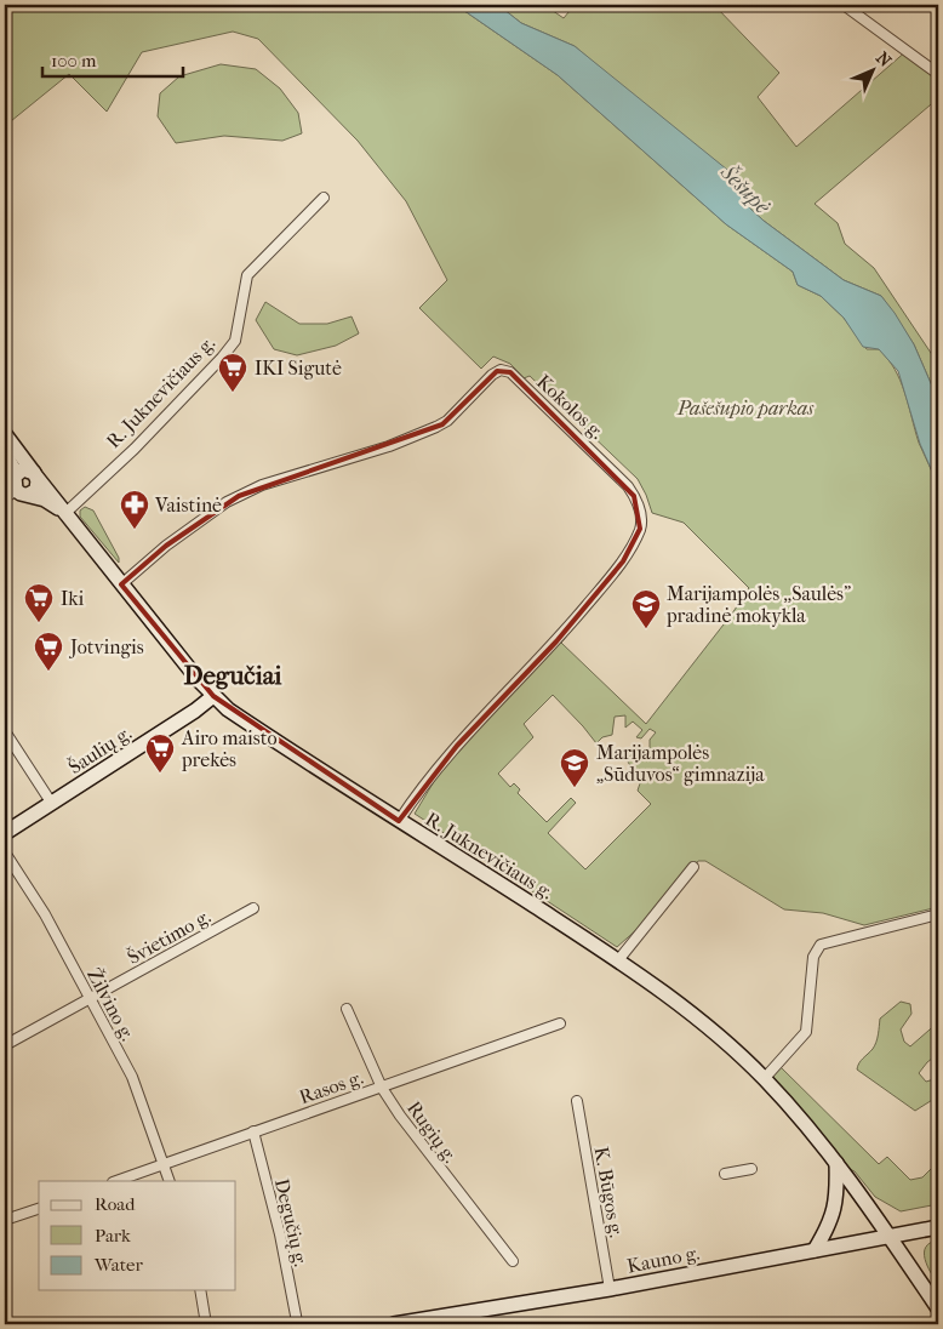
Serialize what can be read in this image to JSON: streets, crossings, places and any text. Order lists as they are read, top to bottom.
{
  "streets": {
    "street": [
      "R. Juknevičiaus g.",
      "Kokolos g.",
      "Šaulių g.",
      "Švietimo g.",
      "Žilvino g.",
      "Rasos g.",
      "Rugių g.",
      "K. Būgos g.",
      "Degučių g.",
      "Kauno g."
    ]
  },
  "crossings": [
    ["R. Juknevičiaus g.", "Kokolos g."],
    ["R. Juknevičiaus g.", "Šaulių g."],
    ["R. Juknevičiaus g.", "Kauno g."],
    ["Švietimo g.", "Žilvino g."],
    ["Žilvino g.", "Rasos g."],
    ["Rasos g.", "Rugių g."],
    ["Rasos g.", "Degučių g."],
    ["K. Būgos g.", "Kauno g."]
  ],
  "districts": ["Degučiai"],
  "water": ["Šešupė"],
  "parks": ["Pašešupio parkas"],
  "places": {
    "supermarket": [
      "IKI Sigutė",
      "Iki",
      "Jotvingis",
      "Airo maisto prekės"
    ],
    "pharmacy": ["Vaistinė"],
    "school or university": ["Marijampolės ,,Saulės\" pradinė mokykla", "Marijampolės „Sūduvos“ gimnazija"]
  },
  "legend": ["Road", "Park", "Water"],
  "scale_bar": "100 m",
  "north": "top right"
}
